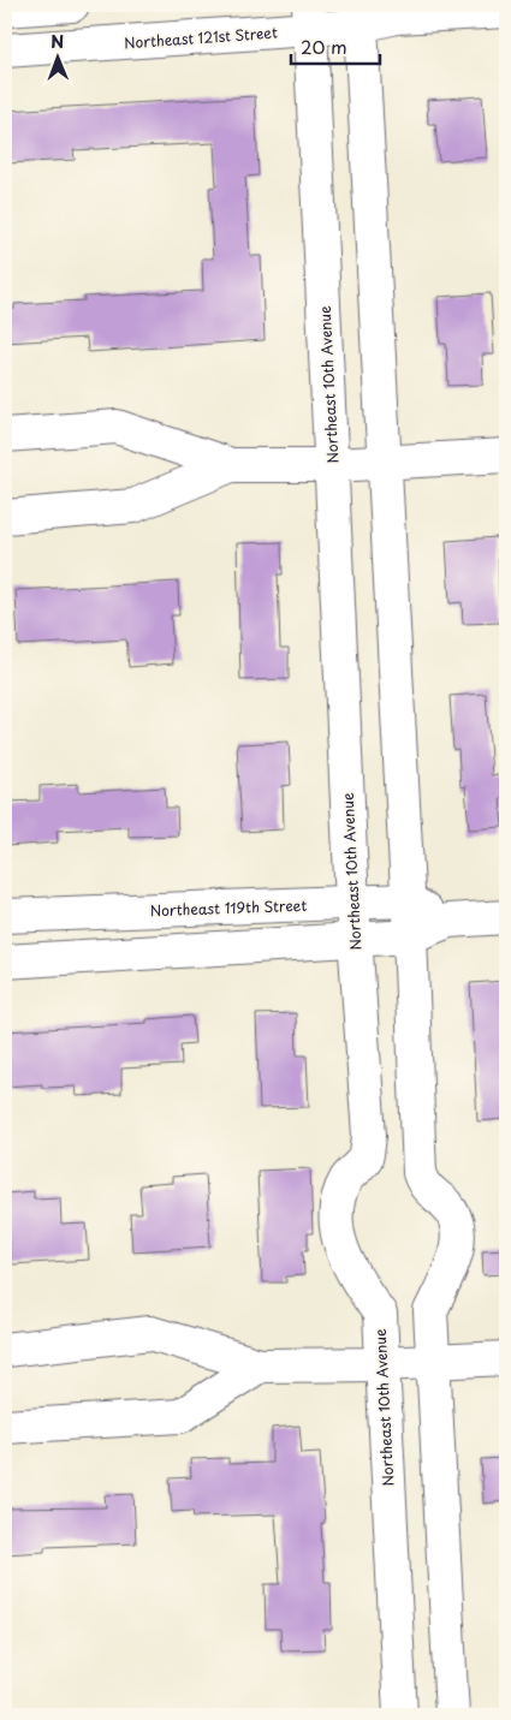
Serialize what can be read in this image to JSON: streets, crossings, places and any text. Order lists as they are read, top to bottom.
{
  "streets": {
    "street": ["Northeast 121st Street", "Northeast 10th Avenue", "Northeast 119th Street"]
  },
  "crossings": [
    ["Northeast 121st Street", "Northeast 10th Avenue"],
    ["Northeast 10th Avenue", "Northeast 119th Street"]
  ],
  "scale_bar": "20 m",
  "north": "top"
}
